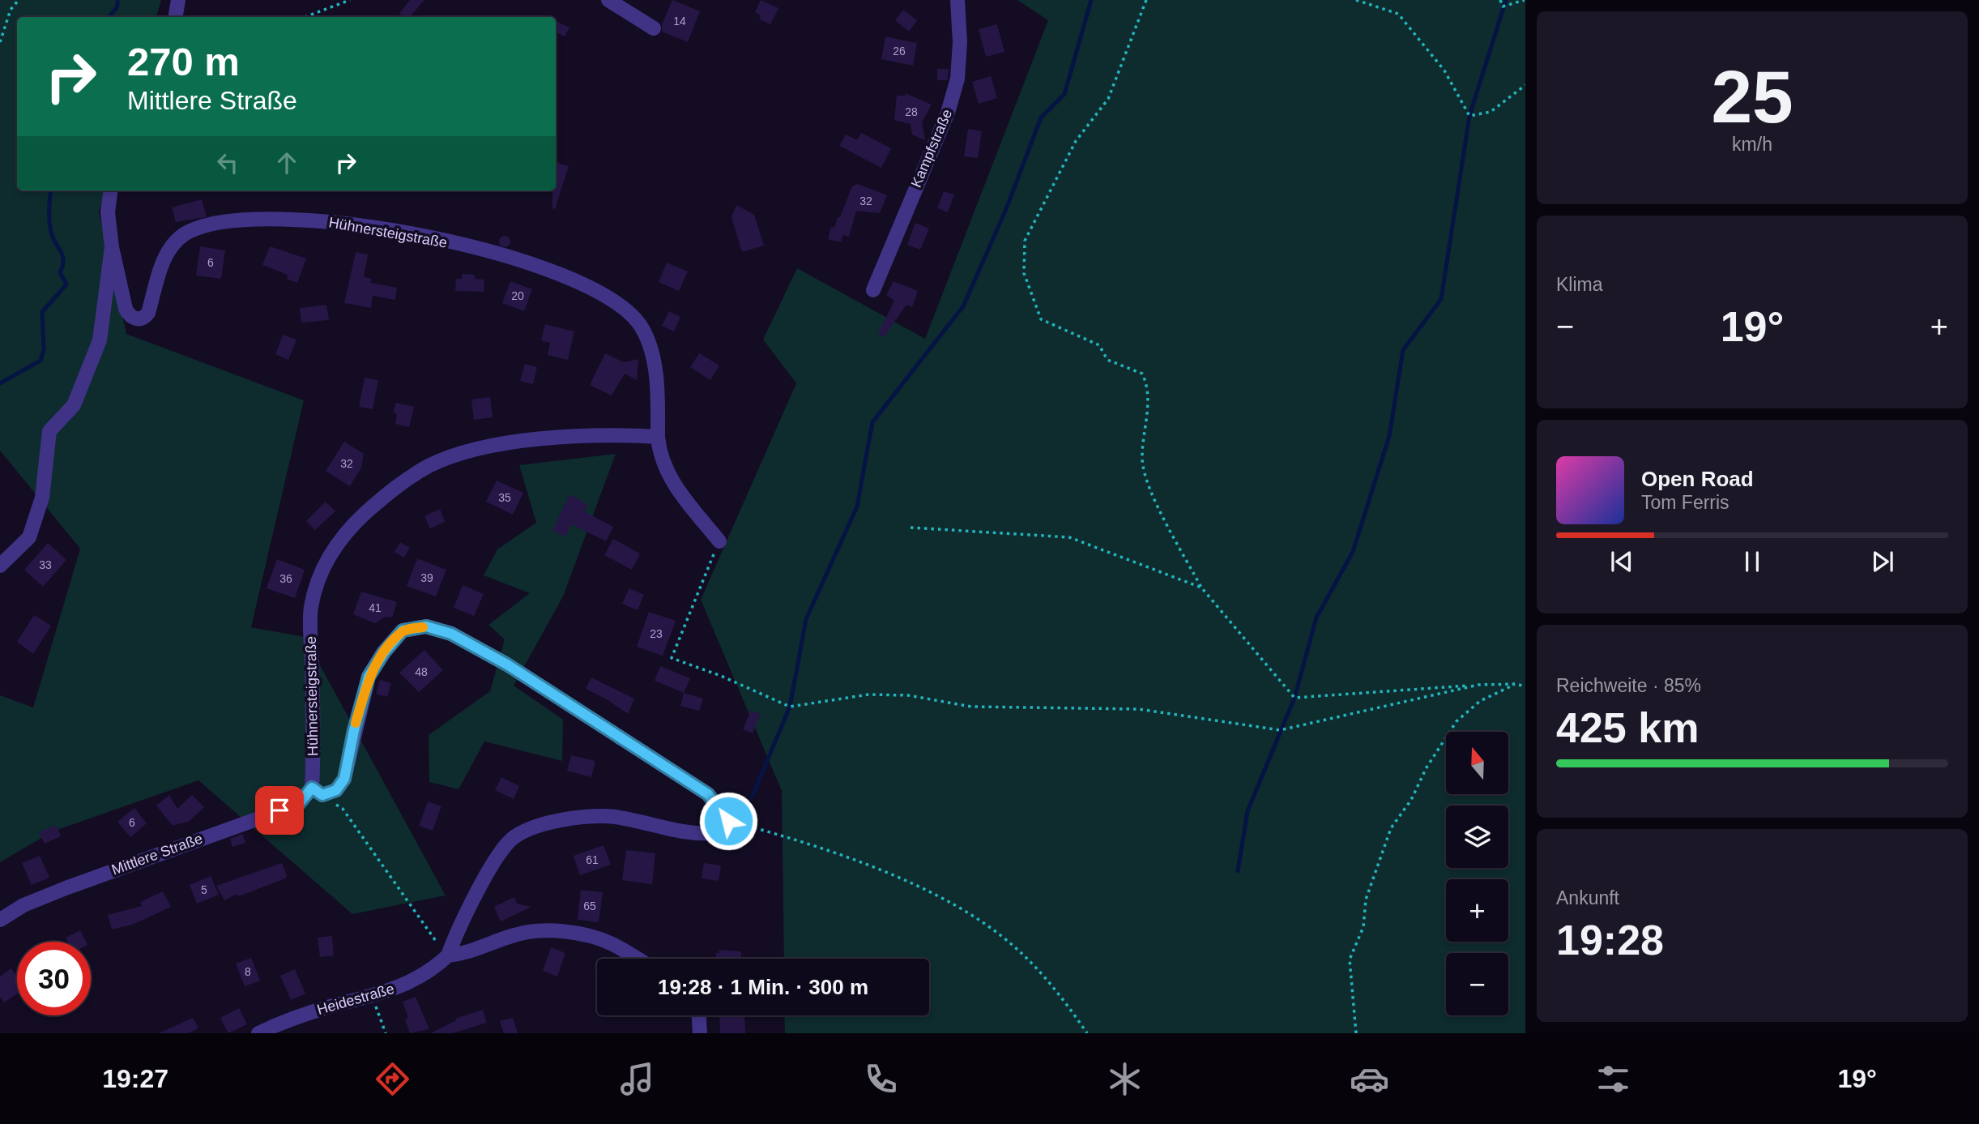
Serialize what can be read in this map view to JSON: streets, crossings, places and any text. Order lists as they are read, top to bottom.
{
  "streets": {
    "street": [
      "Kampfstraße",
      "Hühnersteigstraße",
      "Mittlere Straße",
      "Heidestraße"
    ]
  },
  "crossings": [
    ["Hühnersteigstraße", "Mittlere Straße"]
  ],
  "house_numbers": [
    "14",
    "26",
    "28",
    "32",
    "6",
    "20",
    "32",
    "35",
    "33",
    "39",
    "36",
    "41",
    "23",
    "48",
    "6",
    "61",
    "5",
    "65",
    "8"
  ],
  "north": "top",
  "page": {
    "tile": [
      ["25", "km/h"],
      "Klima",
      ["Reichweite · 85%", "425 km"],
      ["Ankunft", "19:28"]
    ],
    "turn": ["270 m", "Mittlere Straße"],
    "heat": ["−", "19°", "+"],
    "song": ["Open Road", "Tom Ferris"],
    "map_buttons": ["+", "−"],
    "limit": "30",
    "trip": "19:28 · 1 Min. · 300 m",
    "tabs": ["19:27", "19°"]
  }
}
